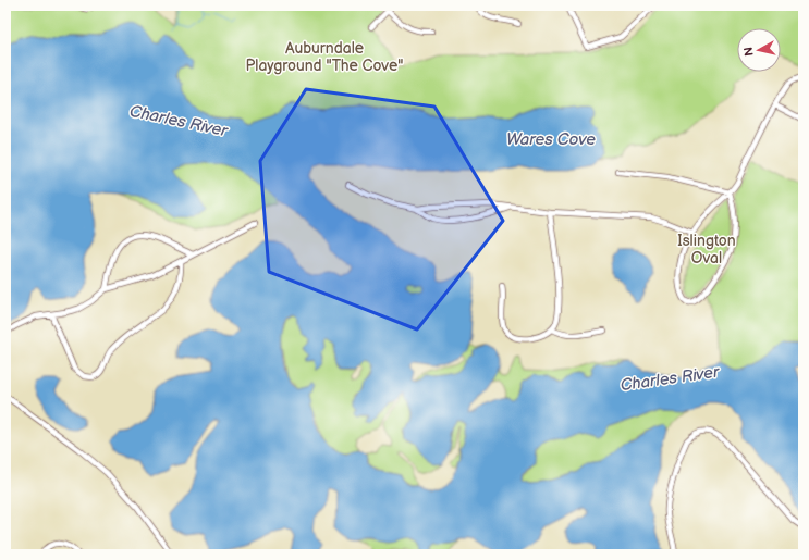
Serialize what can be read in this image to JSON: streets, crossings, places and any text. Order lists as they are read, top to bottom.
{
  "water": ["Charles River", "Wares Cove"],
  "parks": ["Auburndale Playground \"The Cove\"", "Islington Oval"],
  "north": "left"
}
